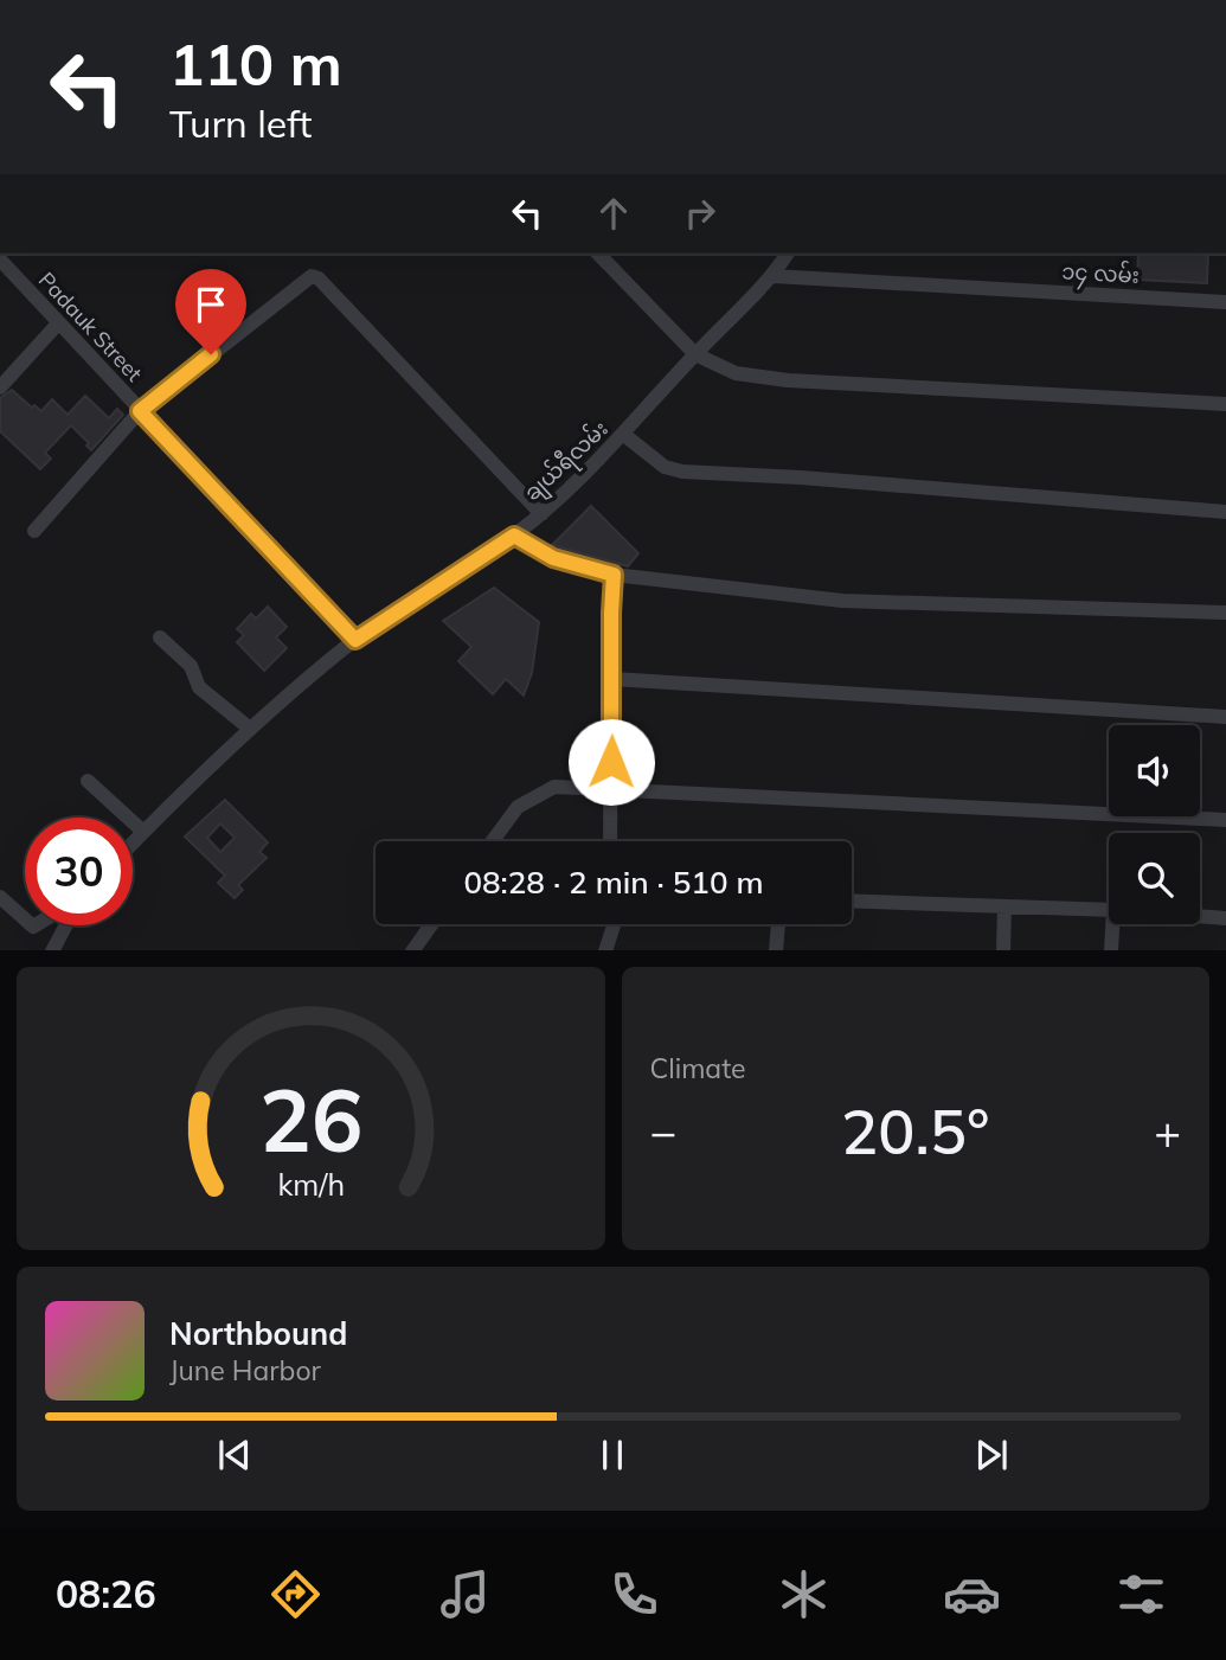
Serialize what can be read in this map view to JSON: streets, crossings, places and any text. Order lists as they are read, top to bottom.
{
  "streets": {
    "street": ["၁၄ လမ်း", "Padauk Street", "ချယ်ရီလမ်း"]
  },
  "crossings": [
    ["၁၄ လမ်း", "ချယ်ရီလမ်း"],
    ["Padauk Street", "ချယ်ရီလမ်း"]
  ],
  "page": {
    "turn": ["110 m", "Turn left"],
    "limit": "30",
    "trip": "08:28 · 2 min · 510 m",
    "tile": "Climate",
    "heat": ["−", "20.5°", "+"],
    "song": ["Northbound", "June Harbor"],
    "tabs": "08:26",
    "gauge": ["26", "km/h"]
  }
}
